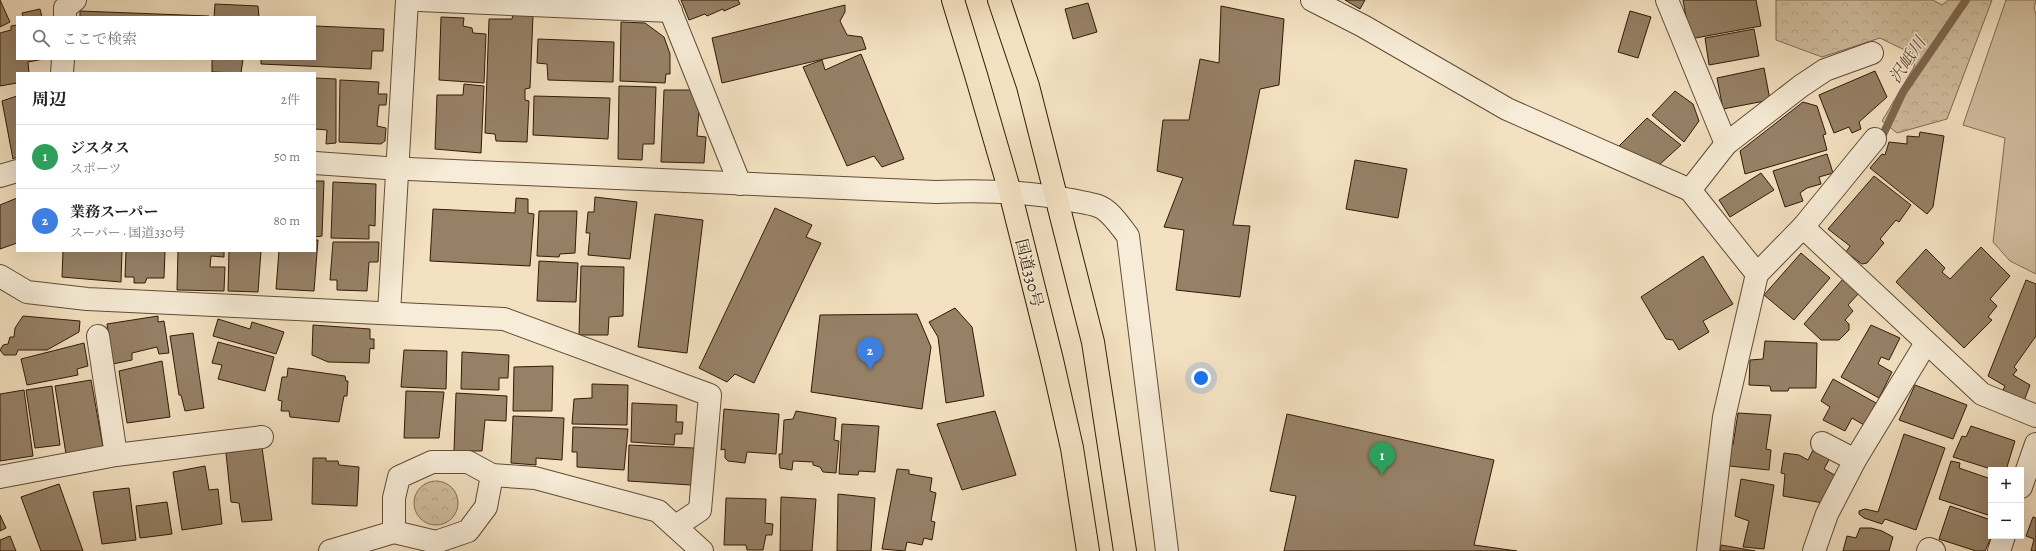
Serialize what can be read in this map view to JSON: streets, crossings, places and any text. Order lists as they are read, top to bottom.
{
  "streets": {
    "highway": ["国道330号"]
  },
  "water": ["沢岻川"],
  "page": {
    "search": "ここで検索",
    "heading": ["周辺", "2件"],
    "list": [
      {
        "mark": "1",
        "name": "ジスタス",
        "note": "スポーツ",
        "value": "50 m"
      },
      {
        "mark": "2",
        "name": "業務スーパー",
        "note": "スーパー · 国道330号",
        "value": "80 m"
      }
    ],
    "pins": ["2", "1"],
    "map_buttons": ["+", "−"]
  }
}
